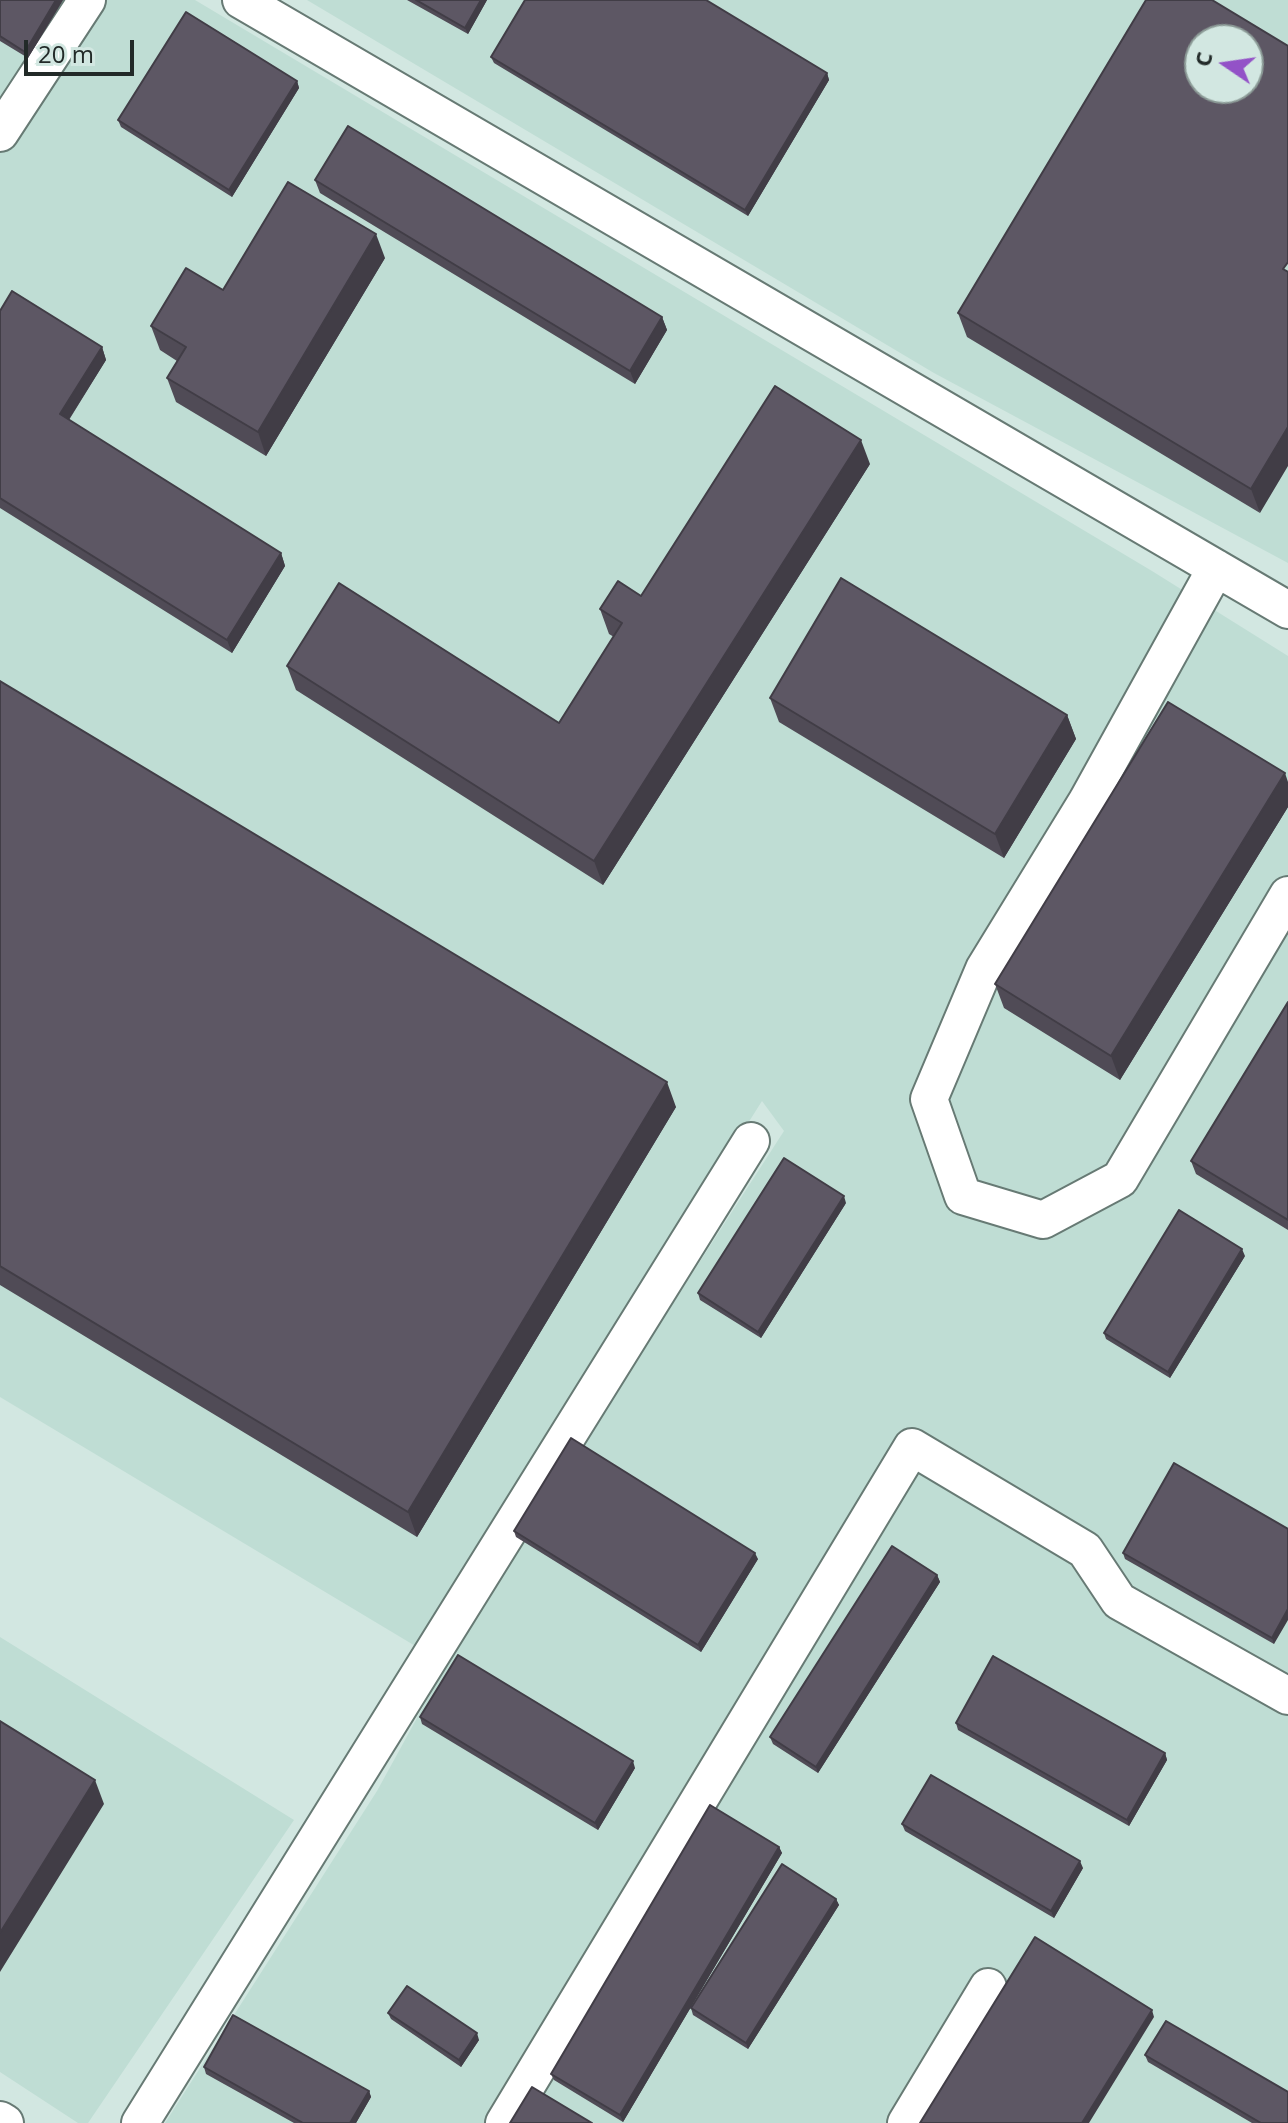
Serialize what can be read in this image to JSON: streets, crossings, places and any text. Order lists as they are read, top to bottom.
{
  "scale_bar": "20 m",
  "north": "left"
}
